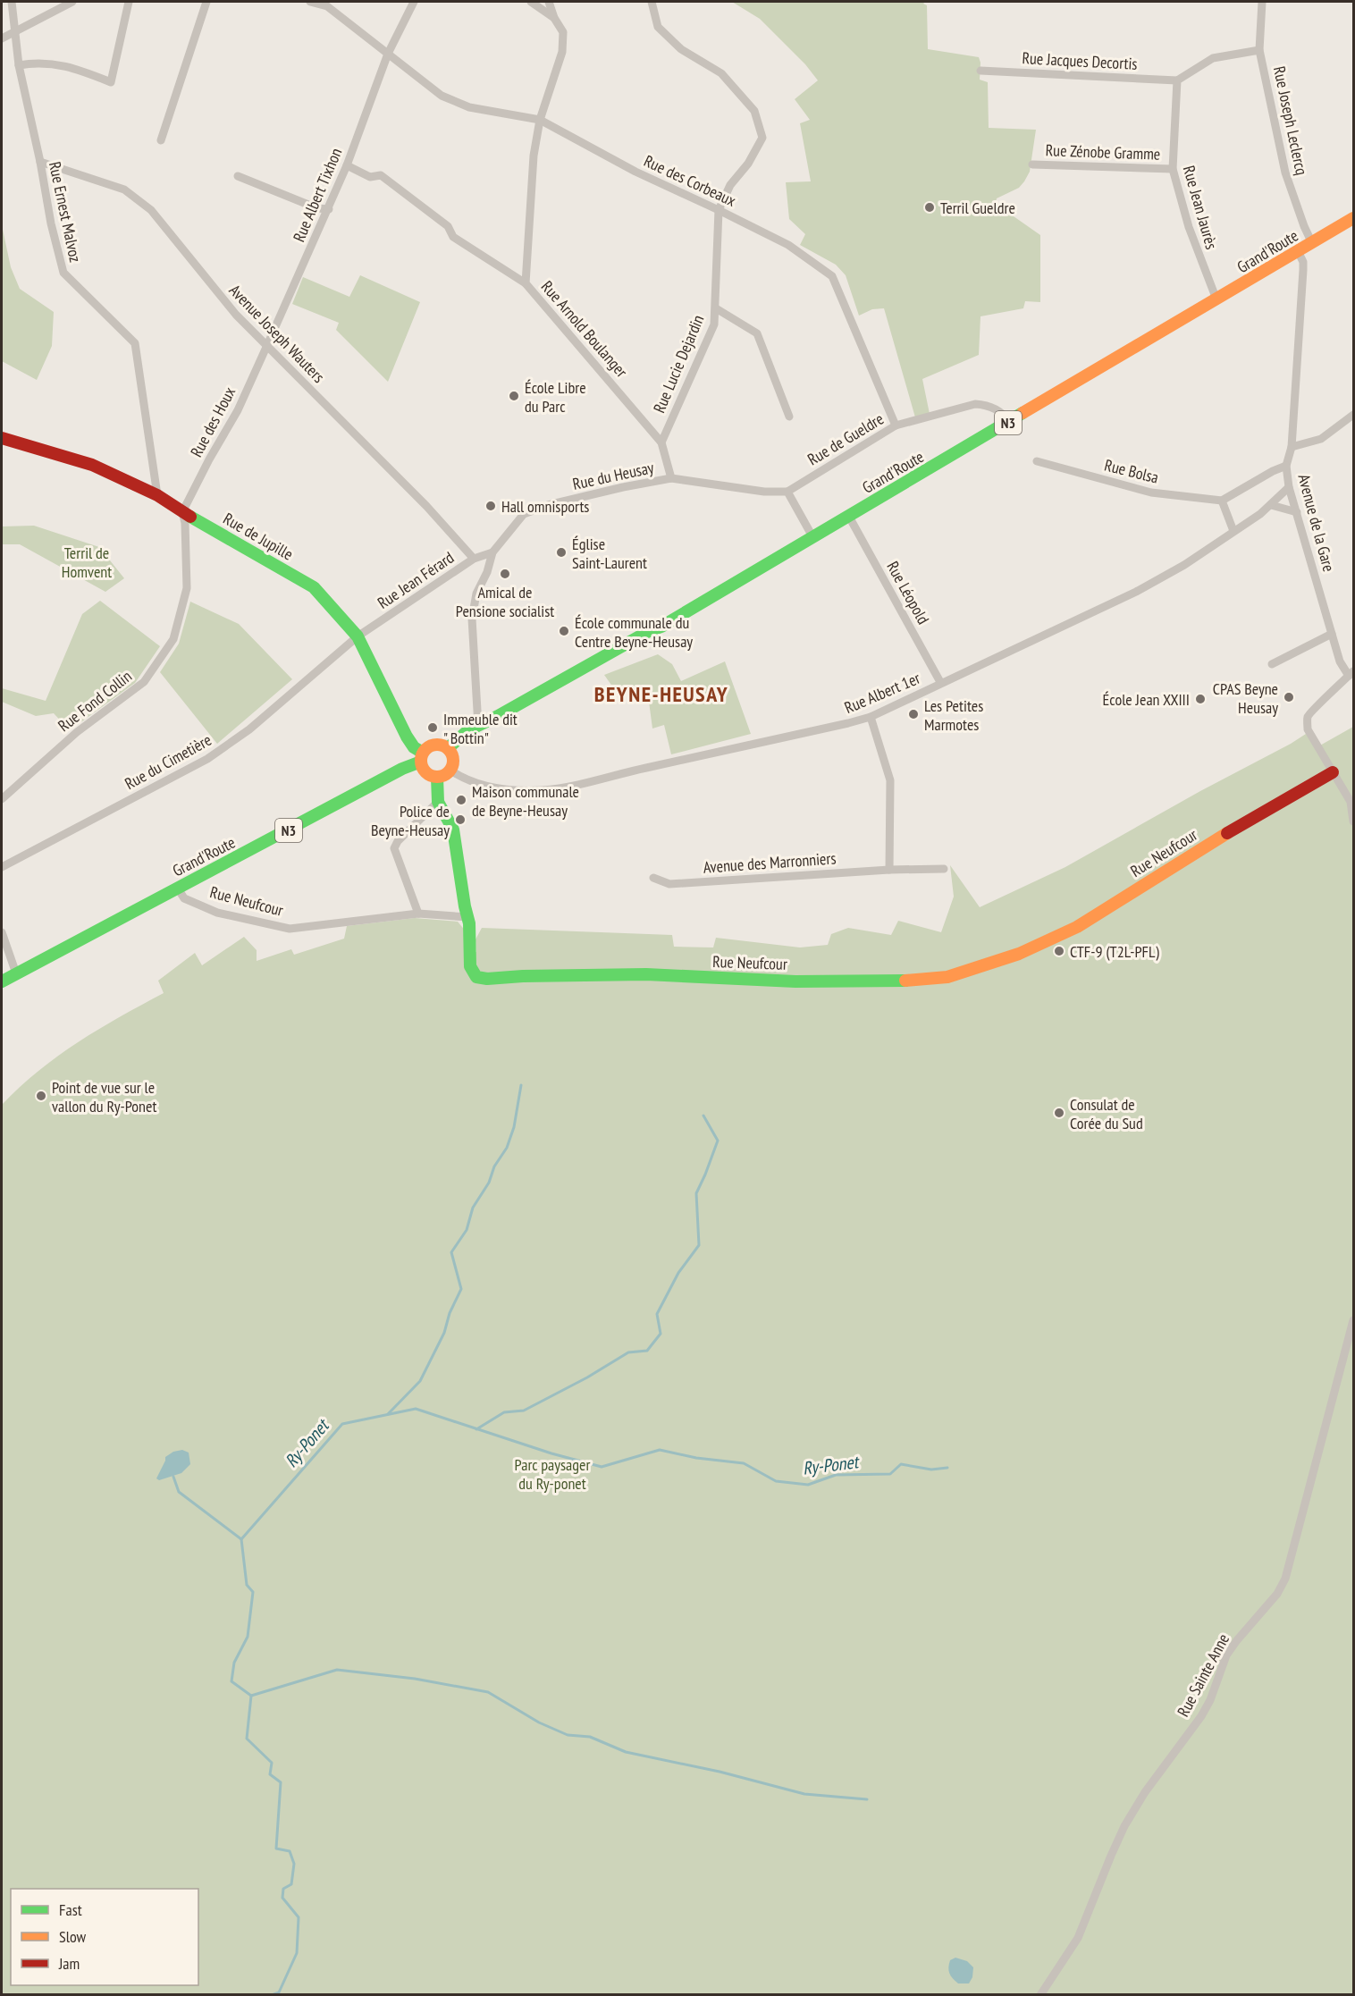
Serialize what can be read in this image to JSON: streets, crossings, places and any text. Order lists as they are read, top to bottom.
{
  "streets": {
    "street": [
      "Rue Jacques Decortis",
      "Rue Joseph Leclercq",
      "Rue Zénobe Gramme",
      "Rue des Corbeaux",
      "Rue Albert Tixhon",
      "Rue Jean Jaurès",
      "Rue Ernest Malvoz",
      "Grand'Route",
      "Rue Arnold Boulanger",
      "Avenue Joseph Wauters",
      "Rue Lucie Dejardin",
      "Rue des Houx",
      "N3",
      "Rue de Gueldre",
      "Rue Bolsa",
      "Rue du Heusay",
      "Avenue de la Gare",
      "Rue de Jupille",
      "Rue Jean Férard",
      "Rue Léopold",
      "Rue Albert 1er",
      "Rue Fond Collin",
      "Rue du Cimetière",
      "Rue Neufcour",
      "Avenue des Marronniers",
      "Rue Sainte Anne"
    ]
  },
  "crossings": [
    ["Rue Jacques Decortis", "Rue Jean Jaurès"],
    ["Rue Joseph Leclercq", "Grand'Route"],
    ["Rue Zénobe Gramme", "Rue Jean Jaurès"],
    ["Rue des Corbeaux", "Rue Albert Tixhon"],
    ["Rue des Corbeaux", "Rue Arnold Boulanger"],
    ["Rue des Corbeaux", "Rue Lucie Dejardin"],
    ["Rue des Corbeaux", "Rue de Gueldre"],
    ["Rue Albert Tixhon", "Avenue Joseph Wauters"],
    ["Rue Albert Tixhon", "Rue des Houx"],
    ["Rue Jean Jaurès", "Grand'Route"],
    ["Rue Ernest Malvoz", "Avenue Joseph Wauters"],
    ["Rue Ernest Malvoz", "Rue de Jupille"],
    ["Grand'Route", "Rue de Gueldre"],
    ["Grand'Route", "Rue du Heusay"],
    ["Grand'Route", "Avenue de la Gare"],
    ["Grand'Route", "Rue de Jupille"],
    ["Grand'Route", "Rue Léopold"],
    ["Grand'Route", "Rue Albert 1er"],
    ["Grand'Route", "Rue Neufcour"],
    ["Rue Arnold Boulanger", "Rue Lucie Dejardin"],
    ["Rue Arnold Boulanger", "Rue du Heusay"],
    ["Avenue Joseph Wauters", "Rue des Houx"],
    ["Avenue Joseph Wauters", "Rue Jean Férard"],
    ["Rue des Houx", "Rue de Jupille"],
    ["Rue des Houx", "Rue Fond Collin"],
    ["Rue de Gueldre", "Rue du Heusay"],
    ["Rue du Heusay", "Rue Jean Férard"],
    ["Avenue de la Gare", "Rue Albert 1er"],
    ["Avenue de la Gare", "Rue Neufcour"],
    ["Rue de Jupille", "Rue Jean Férard"],
    ["Rue de Jupille", "Rue Albert 1er"],
    ["Rue de Jupille", "Rue Fond Collin"],
    ["Rue de Jupille", "Rue du Cimetière"],
    ["Rue Jean Férard", "Rue du Cimetière"],
    ["Rue Léopold", "Rue Albert 1er"]
  ],
  "districts": ["BEYNE-HEUSAY"],
  "water": ["Ry-Ponet"],
  "parks": ["Terril de Homvent", "Parc paysager du Ry-ponet"],
  "places": [
    "Terril Gueldre",
    "École Libre du Parc",
    "Hall omnisports",
    "Église Saint-Laurent",
    "Amical de Pensione socialist",
    "École communale du Centre Beyne-Heusay",
    "CPAS Beyne Heusay",
    "École Jean XXIII",
    "Les Petites Marmotes",
    "Immeuble dit \" Bottin\"",
    "Maison communale de Beyne-Heusay",
    "Police de Beyne-Heusay",
    "CTF-9 (T2L-PFL)",
    "Point de vue sur le vallon du Ry-Ponet",
    "Consulat de Corée du Sud"
  ],
  "legend": ["Fast", "Slow", "Jam"]
}
